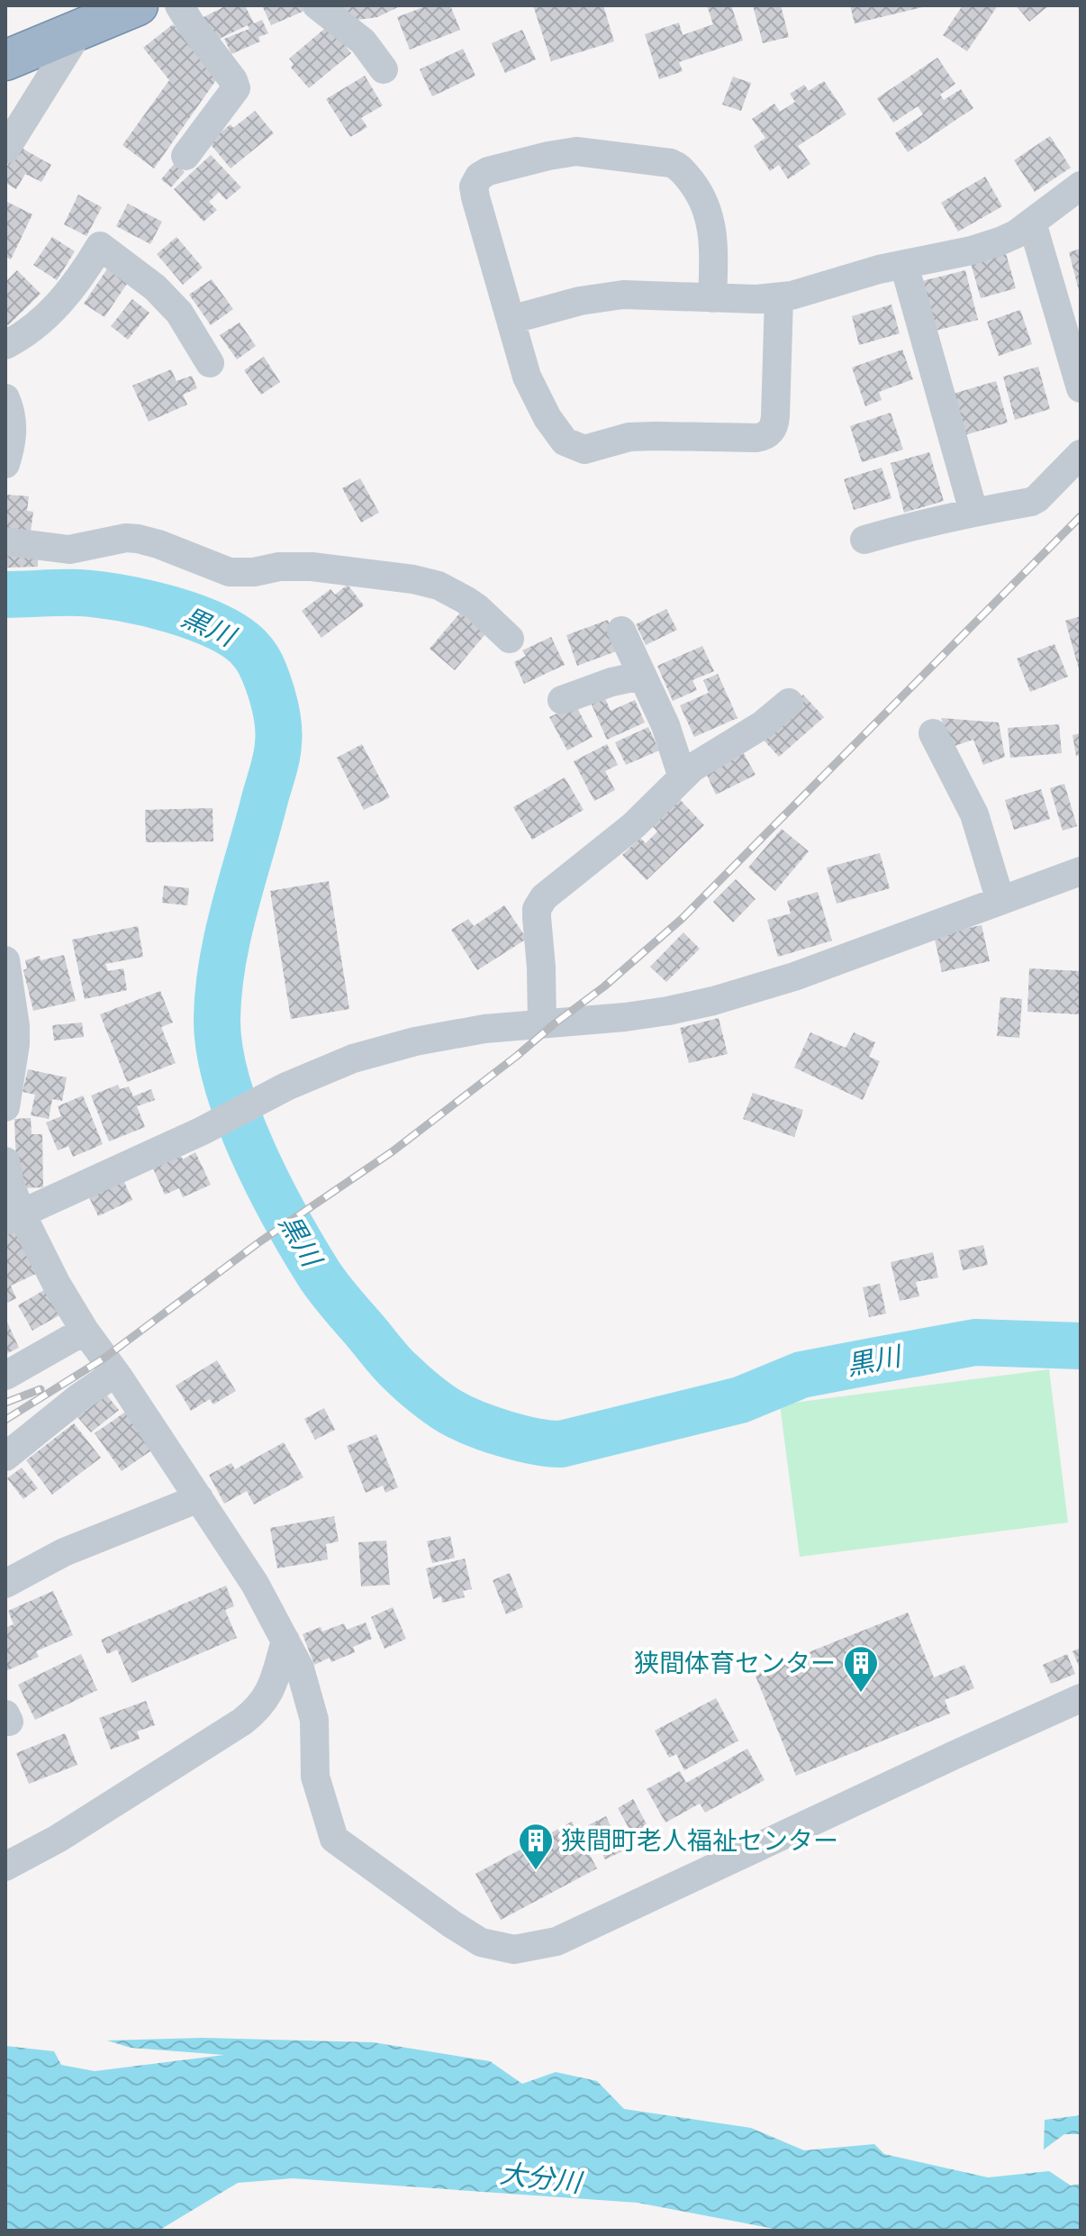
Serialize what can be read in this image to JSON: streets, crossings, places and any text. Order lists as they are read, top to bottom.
{
  "water": ["黒川", "大分川"],
  "places": {
    "building": ["狭間体育センター", "狭間町老人福祉センター"]
  }
}
